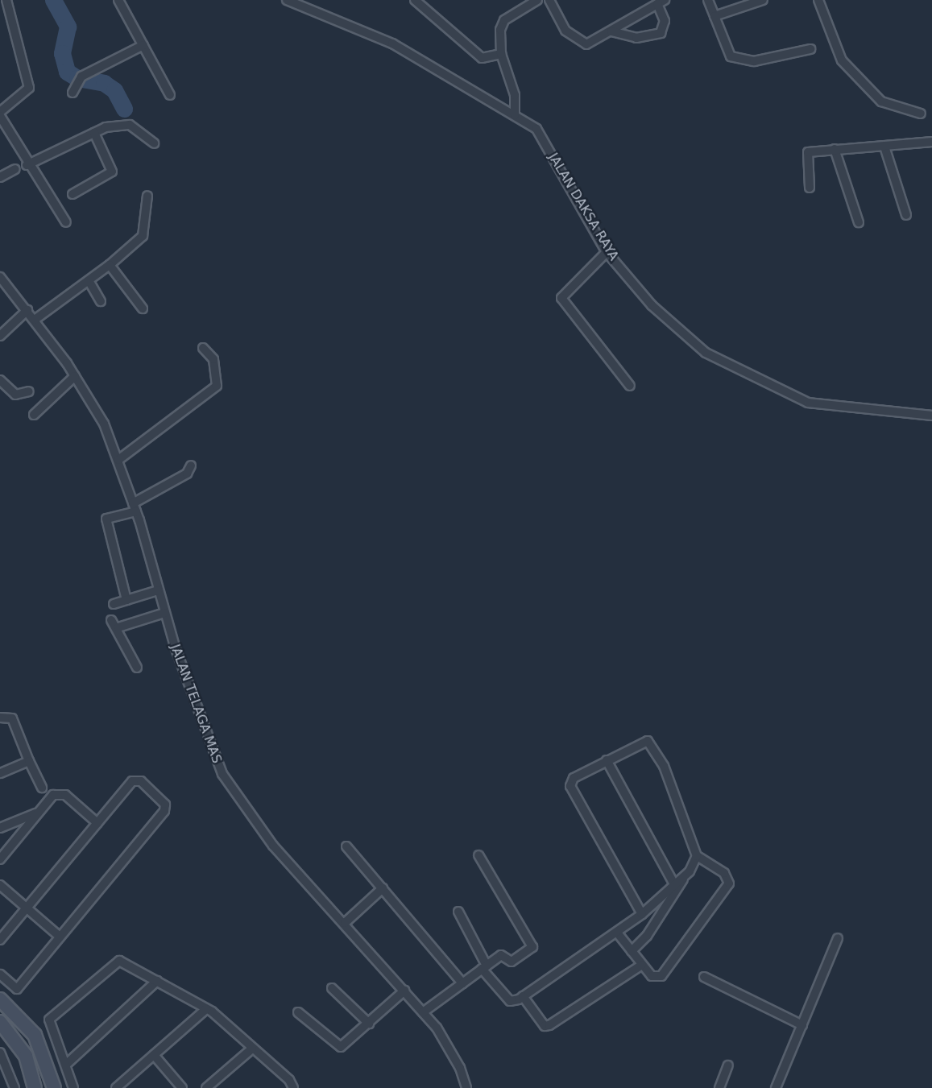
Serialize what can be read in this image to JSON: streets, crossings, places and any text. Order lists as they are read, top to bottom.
{
  "streets": {
    "street": ["JALAN DAKSA RAYA", "JALAN TELAGA MAS"]
  }
}
